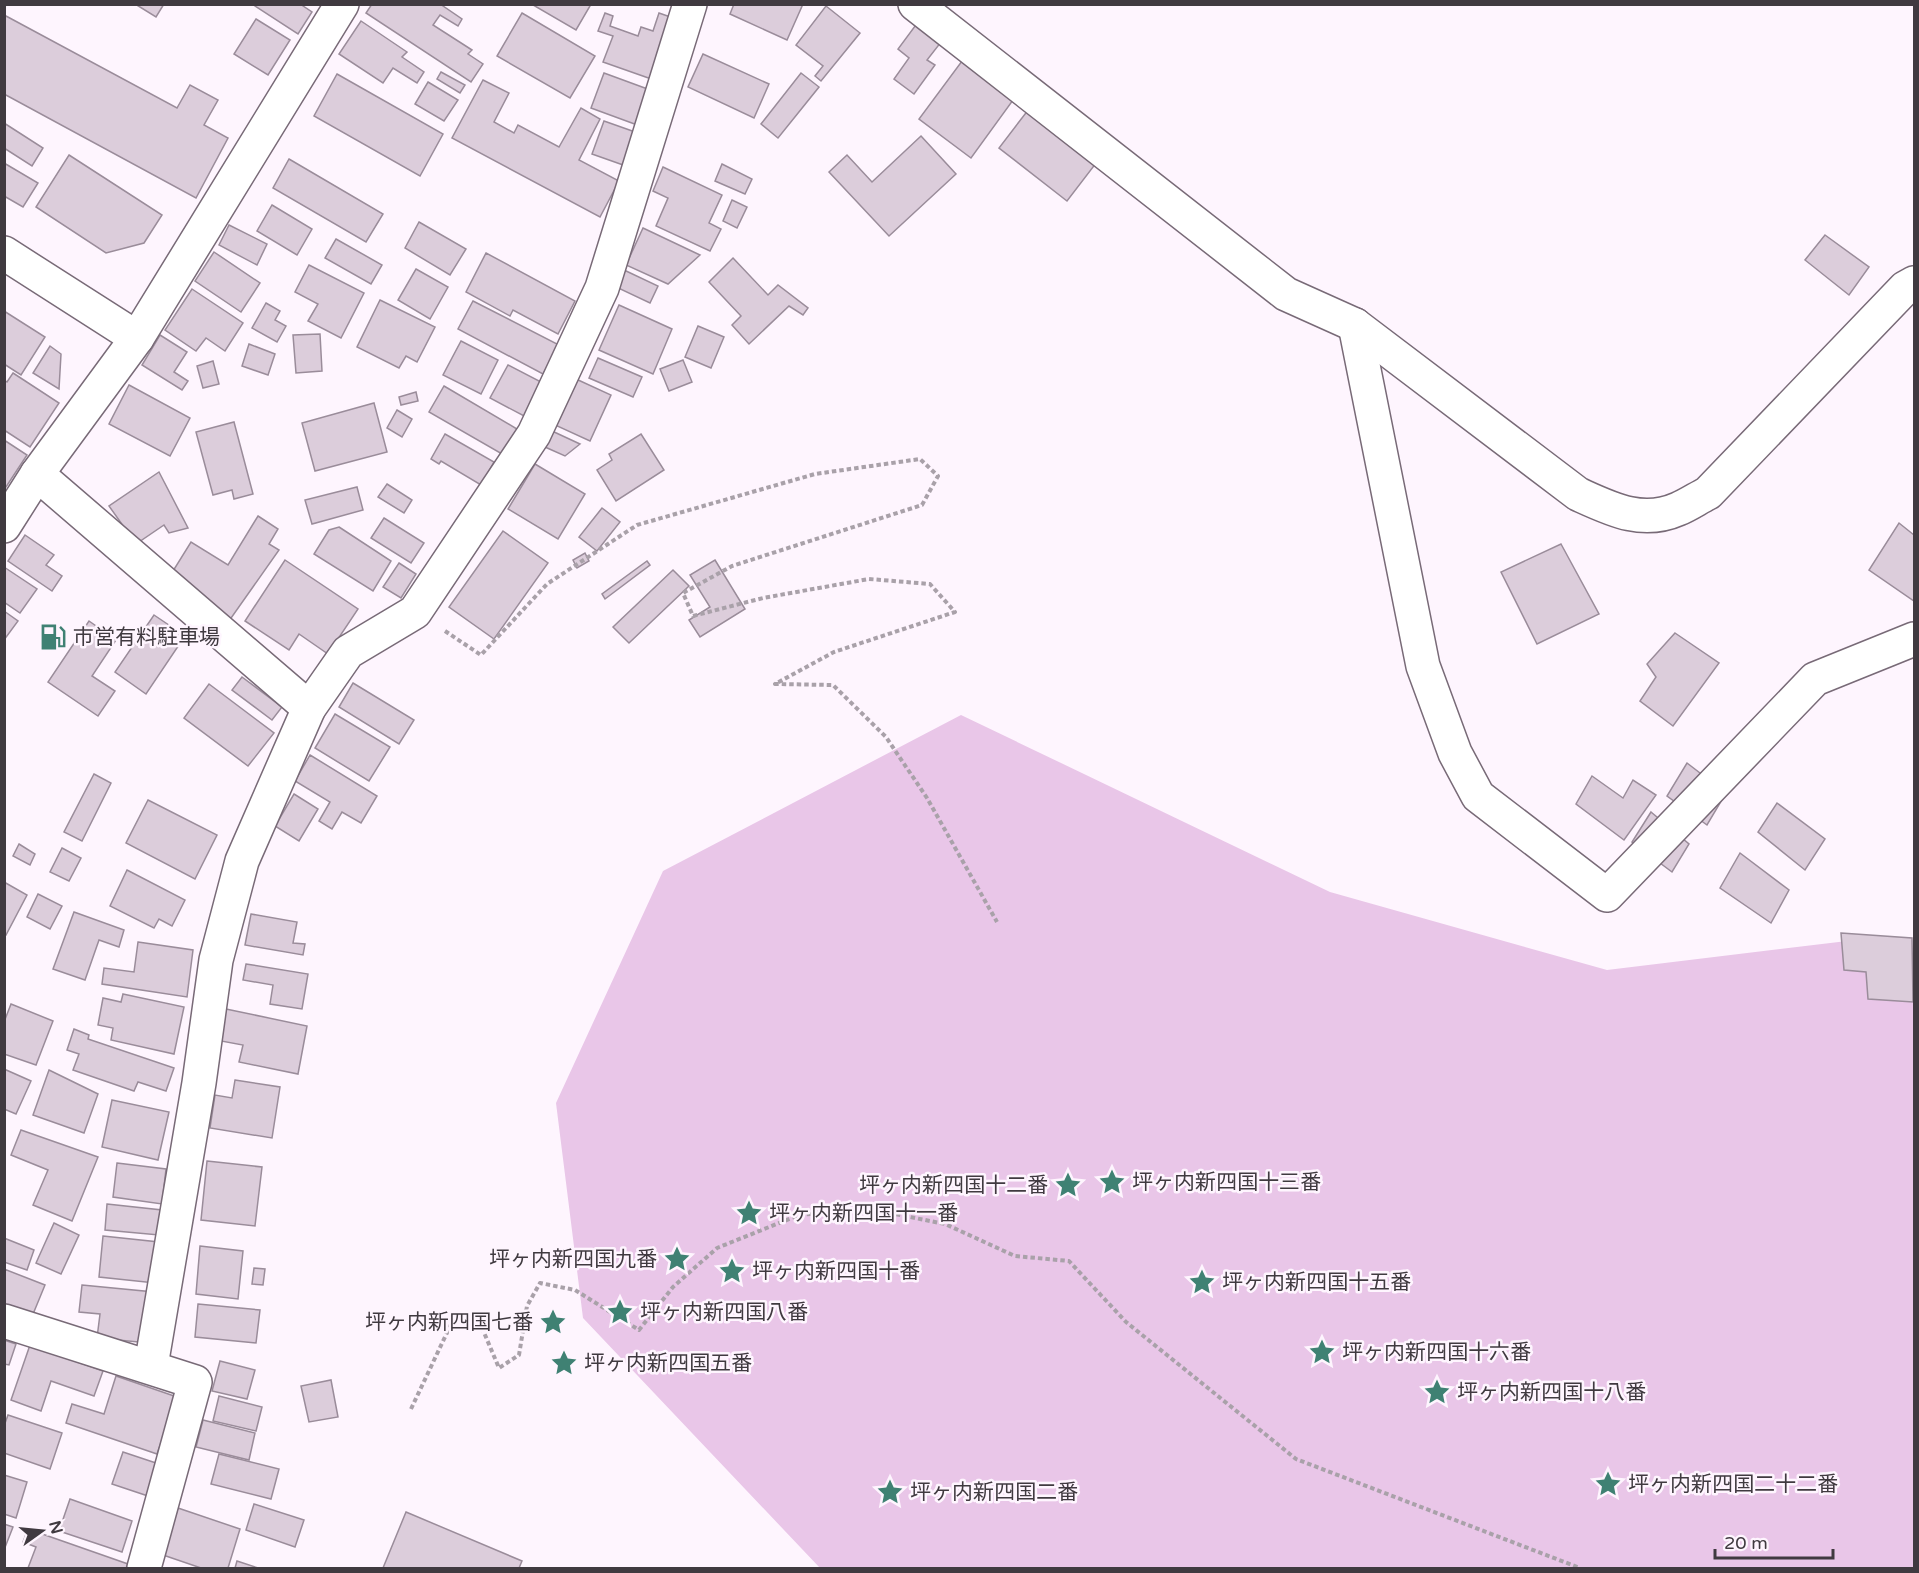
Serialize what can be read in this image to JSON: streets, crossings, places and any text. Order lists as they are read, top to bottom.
{
  "places": {
    "fuel station": ["市営有料駐車場"],
    "place": [
      "坪ヶ内新四国十三番",
      "坪ヶ内新四国十二番",
      "坪ヶ内新四国十一番",
      "坪ヶ内新四国九番",
      "坪ヶ内新四国十番",
      "坪ヶ内新四国十五番",
      "坪ヶ内新四国八番",
      "坪ヶ内新四国七番",
      "坪ヶ内新四国十六番",
      "坪ヶ内新四国五番",
      "坪ヶ内新四国十八番",
      "坪ヶ内新四国二十二番",
      "坪ヶ内新四国二番"
    ]
  },
  "scale_bar": "20 m",
  "north": "right"
}
